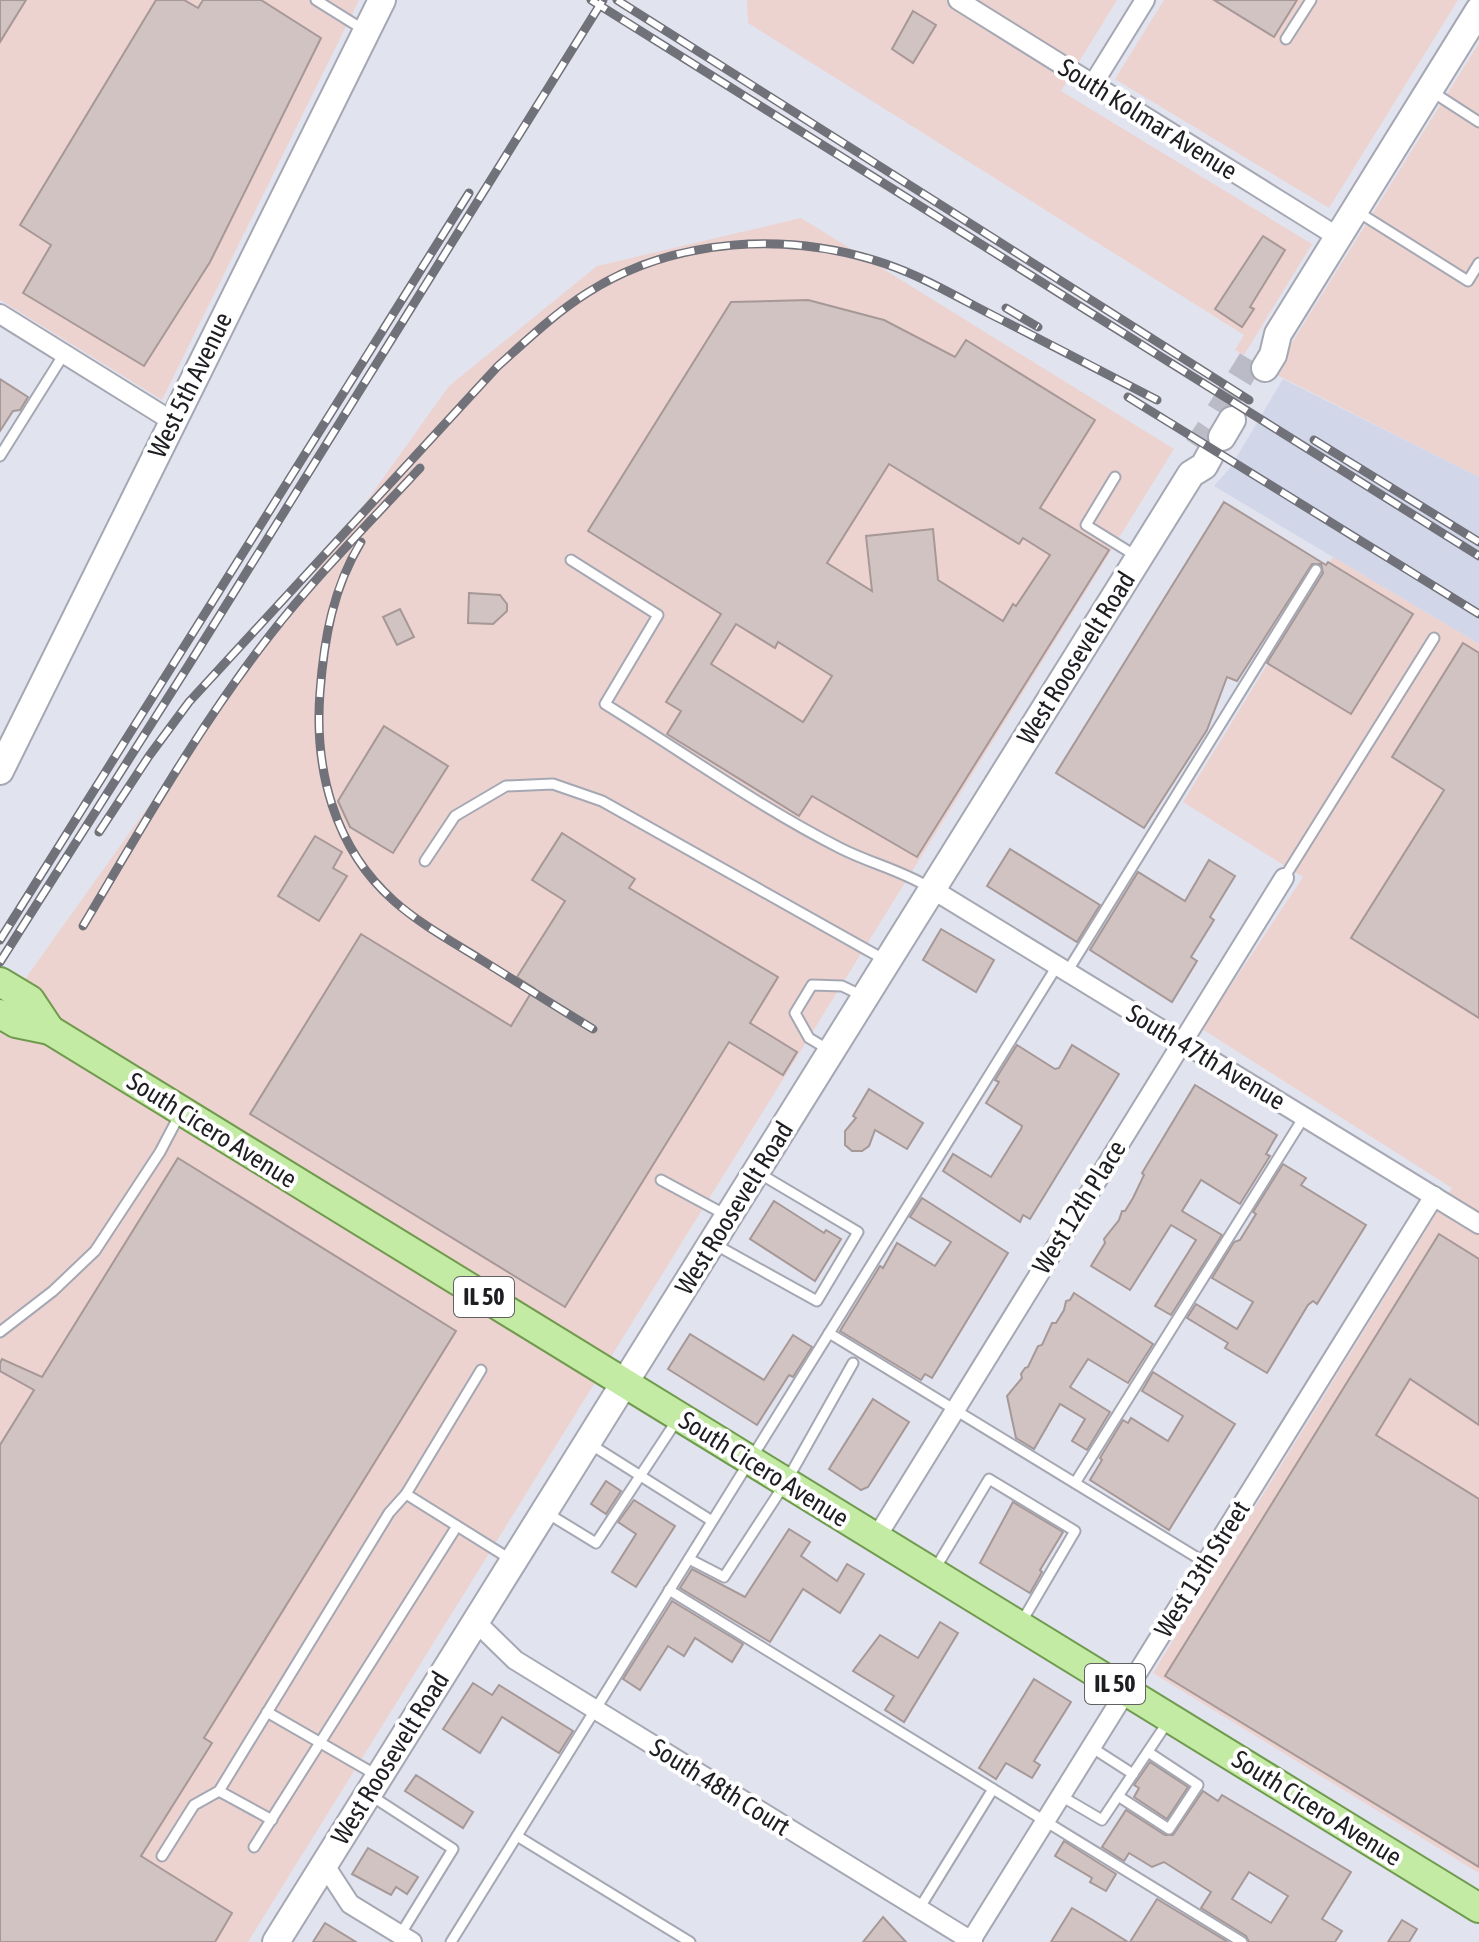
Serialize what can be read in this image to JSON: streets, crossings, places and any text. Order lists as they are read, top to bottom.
{
  "streets": {
    "main road": [
      "West 5th Avenue",
      "West Roosevelt Road",
      "South Cicero Avenue",
      "IL 50"
    ],
    "street": [
      "South Kolmar Avenue",
      "South 47th Avenue",
      "West 12th Place",
      "West 13th Street",
      "South 48th Court"
    ]
  },
  "crossings": [
    ["West Roosevelt Road", "South 47th Avenue"],
    ["West Roosevelt Road", "South Cicero Avenue"],
    ["West Roosevelt Road", "South 48th Court"],
    ["South 47th Avenue", "West 12th Place"],
    ["South 47th Avenue", "West 13th Street"],
    ["South Cicero Avenue", "West 12th Place"],
    ["South Cicero Avenue", "West 13th Street"],
    ["West 13th Street", "South 48th Court"]
  ]
}
